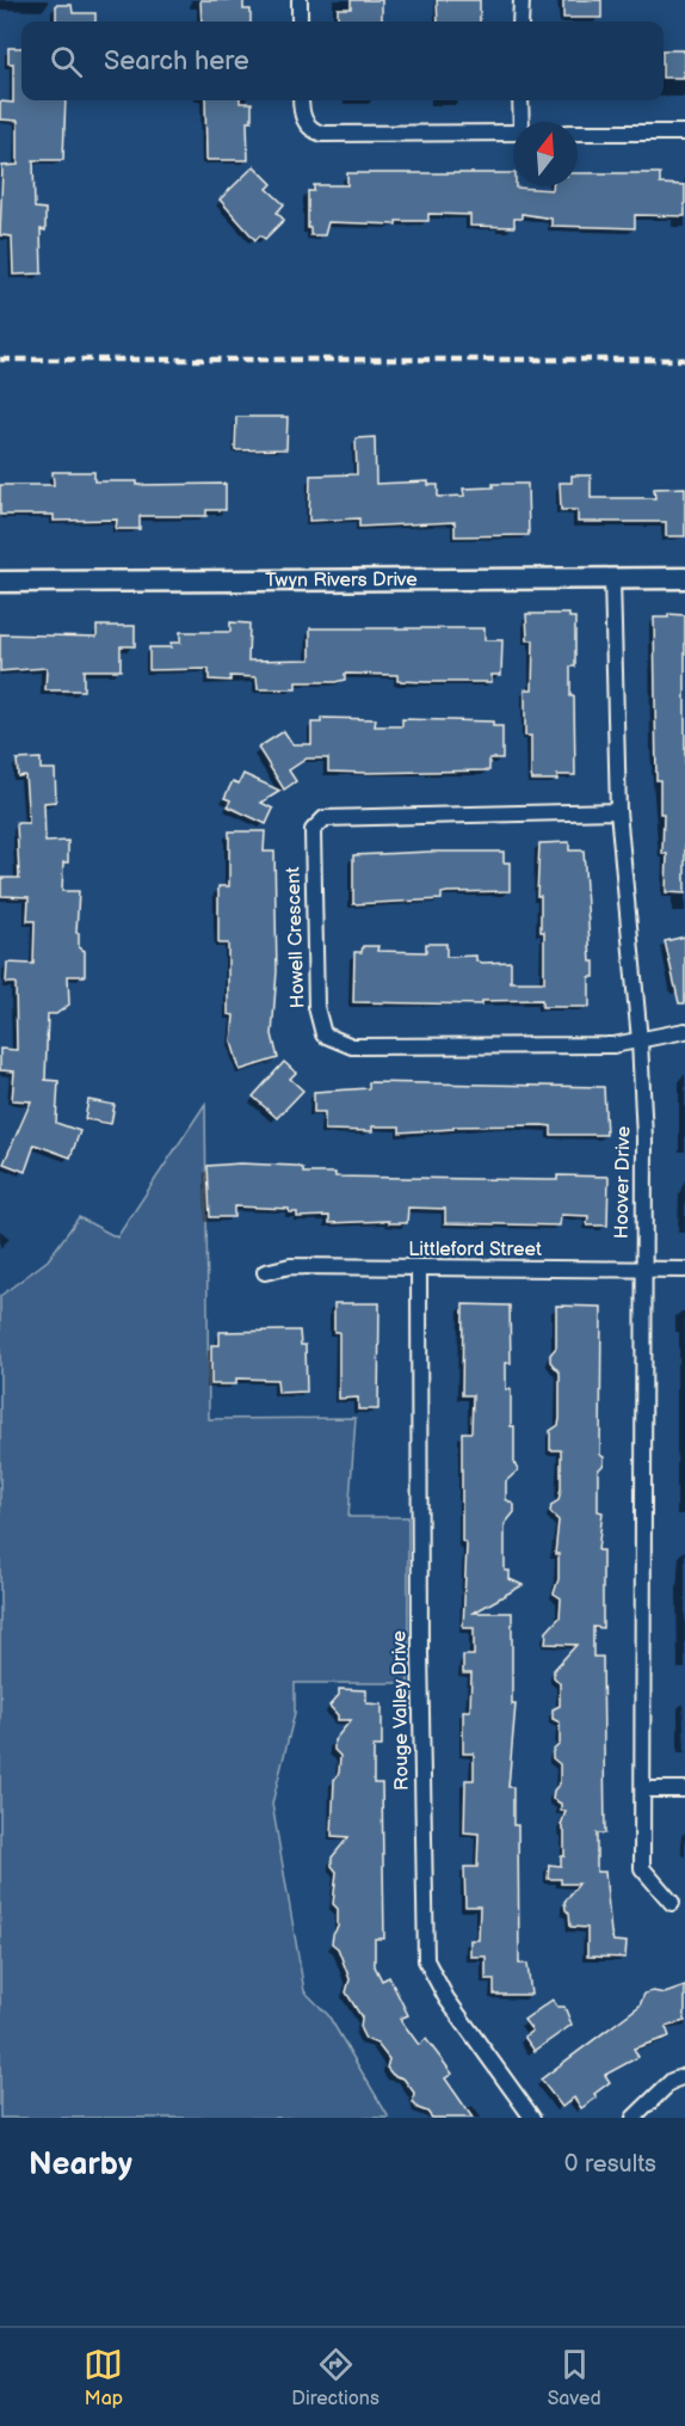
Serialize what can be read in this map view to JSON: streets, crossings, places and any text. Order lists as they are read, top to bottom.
{
  "streets": {
    "street": [
      "Twyn Rivers Drive",
      "Howell Crescent",
      "Hoover Drive",
      "Littleford Street",
      "Rouge Valley Drive"
    ]
  },
  "crossings": [
    ["Twyn Rivers Drive", "Hoover Drive"],
    ["Howell Crescent", "Hoover Drive"],
    ["Hoover Drive", "Littleford Street"],
    ["Littleford Street", "Rouge Valley Drive"]
  ],
  "north": "top",
  "page": {
    "search": "Search here",
    "heading": ["Nearby", "0 results"],
    "nav": ["Map", "Directions", "Saved"]
  }
}
